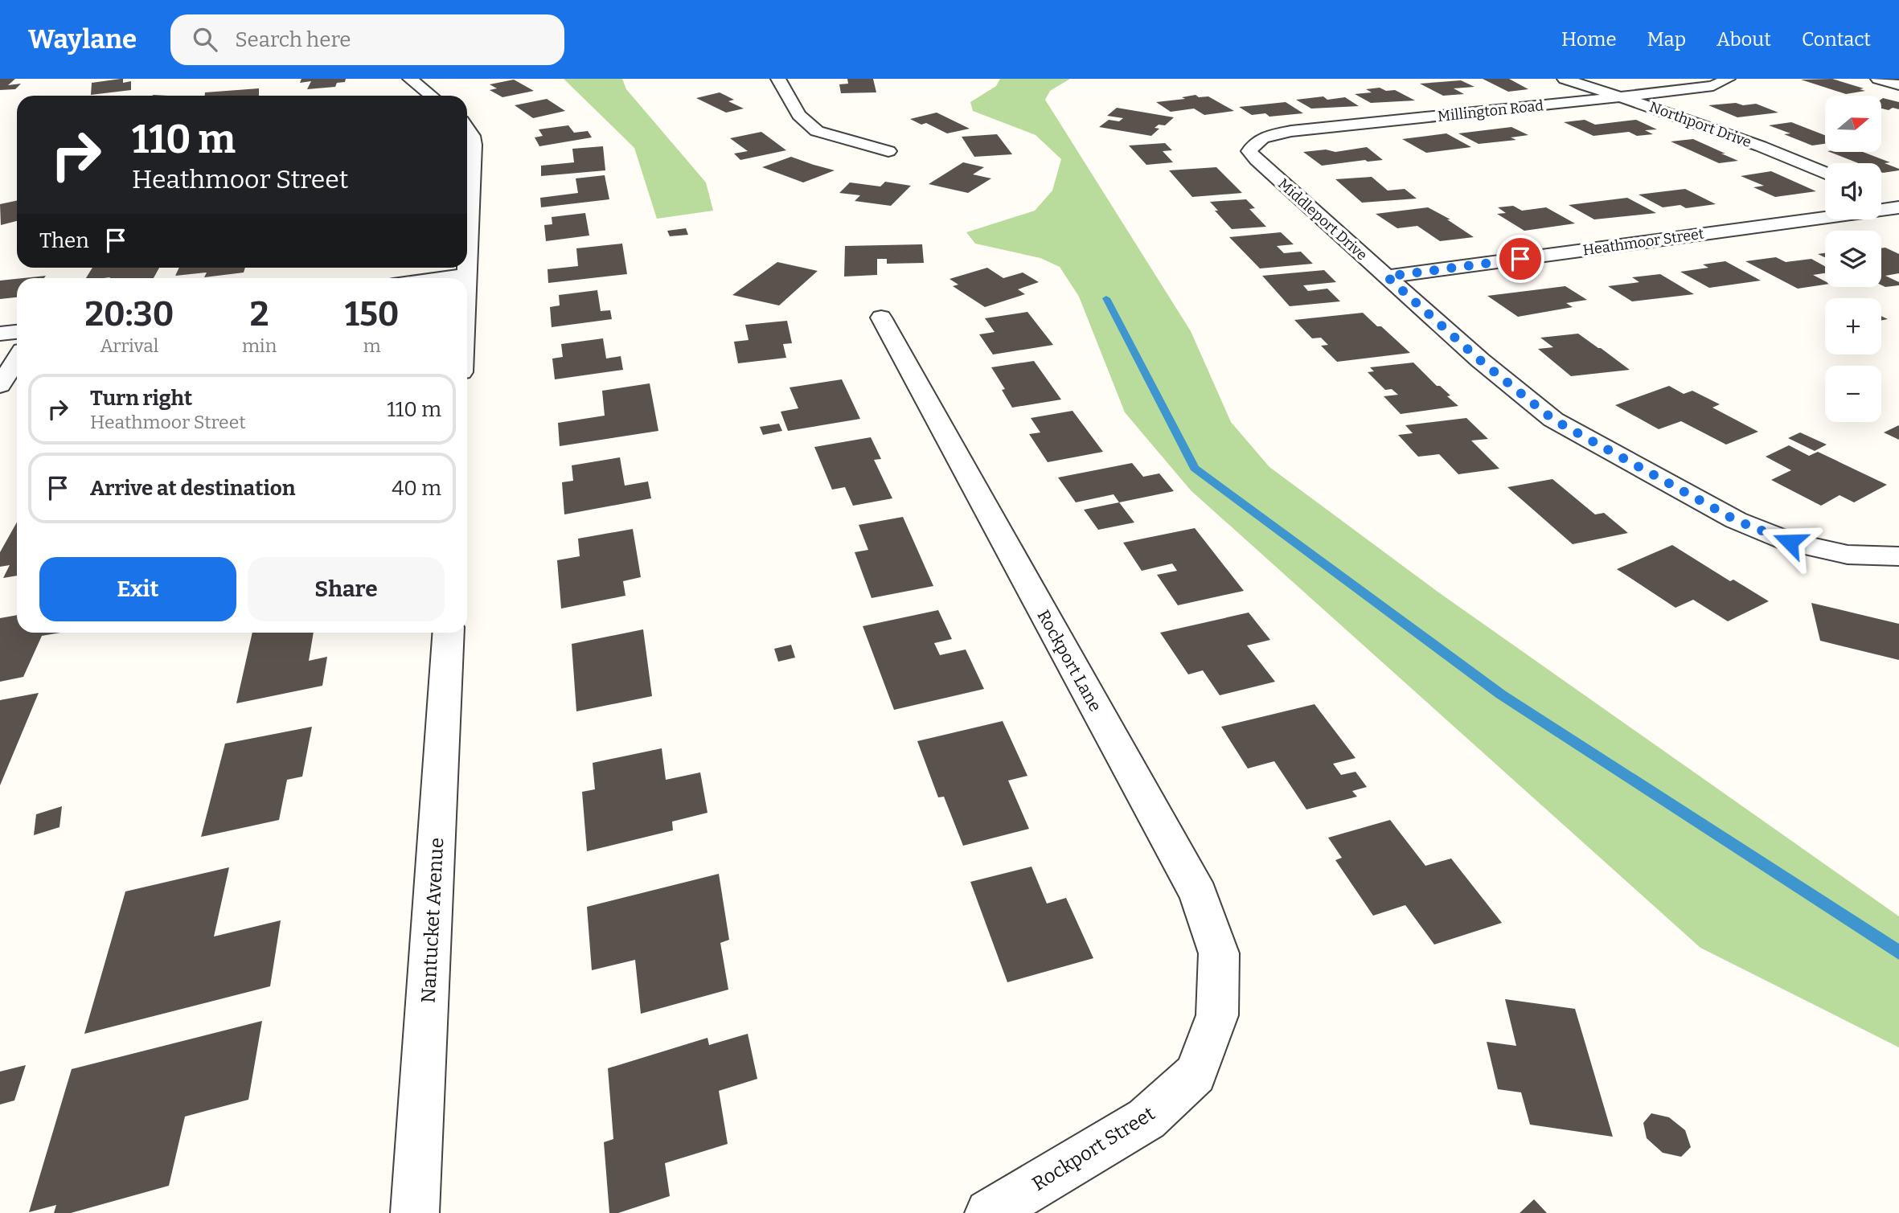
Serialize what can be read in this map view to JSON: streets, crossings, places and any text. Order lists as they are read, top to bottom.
{
  "streets": {
    "street": [
      "Millington Road",
      "Northport Drive",
      "Middleport Drive",
      "Heathmoor Street",
      "Rockport Lane",
      "Nantucket Avenue",
      "Rockport Street"
    ]
  },
  "crossings": [
    ["Millington Road", "Northport Drive"],
    ["Millington Road", "Middleport Drive"],
    ["Middleport Drive", "Heathmoor Street"],
    ["Rockport Lane", "Rockport Street"]
  ],
  "north": "right",
  "page": {
    "header": "Waylane",
    "search": "Search here",
    "nav": [
      "Home",
      "Map",
      "About",
      "Contact"
    ],
    "map_buttons": ["+", "−"],
    "turn": ["110 m", "Heathmoor Street"],
    "then": "Then",
    "eta": [
      "20:30",
      "Arrival",
      "2",
      "min",
      "150",
      "m"
    ],
    "list": [
      {
        "name": "Turn right",
        "note": "Heathmoor Street",
        "value": "110 m"
      },
      {
        "name": "Arrive at destination",
        "value": "40 m"
      }
    ],
    "buttons": ["Exit", "Share"]
  }
}
